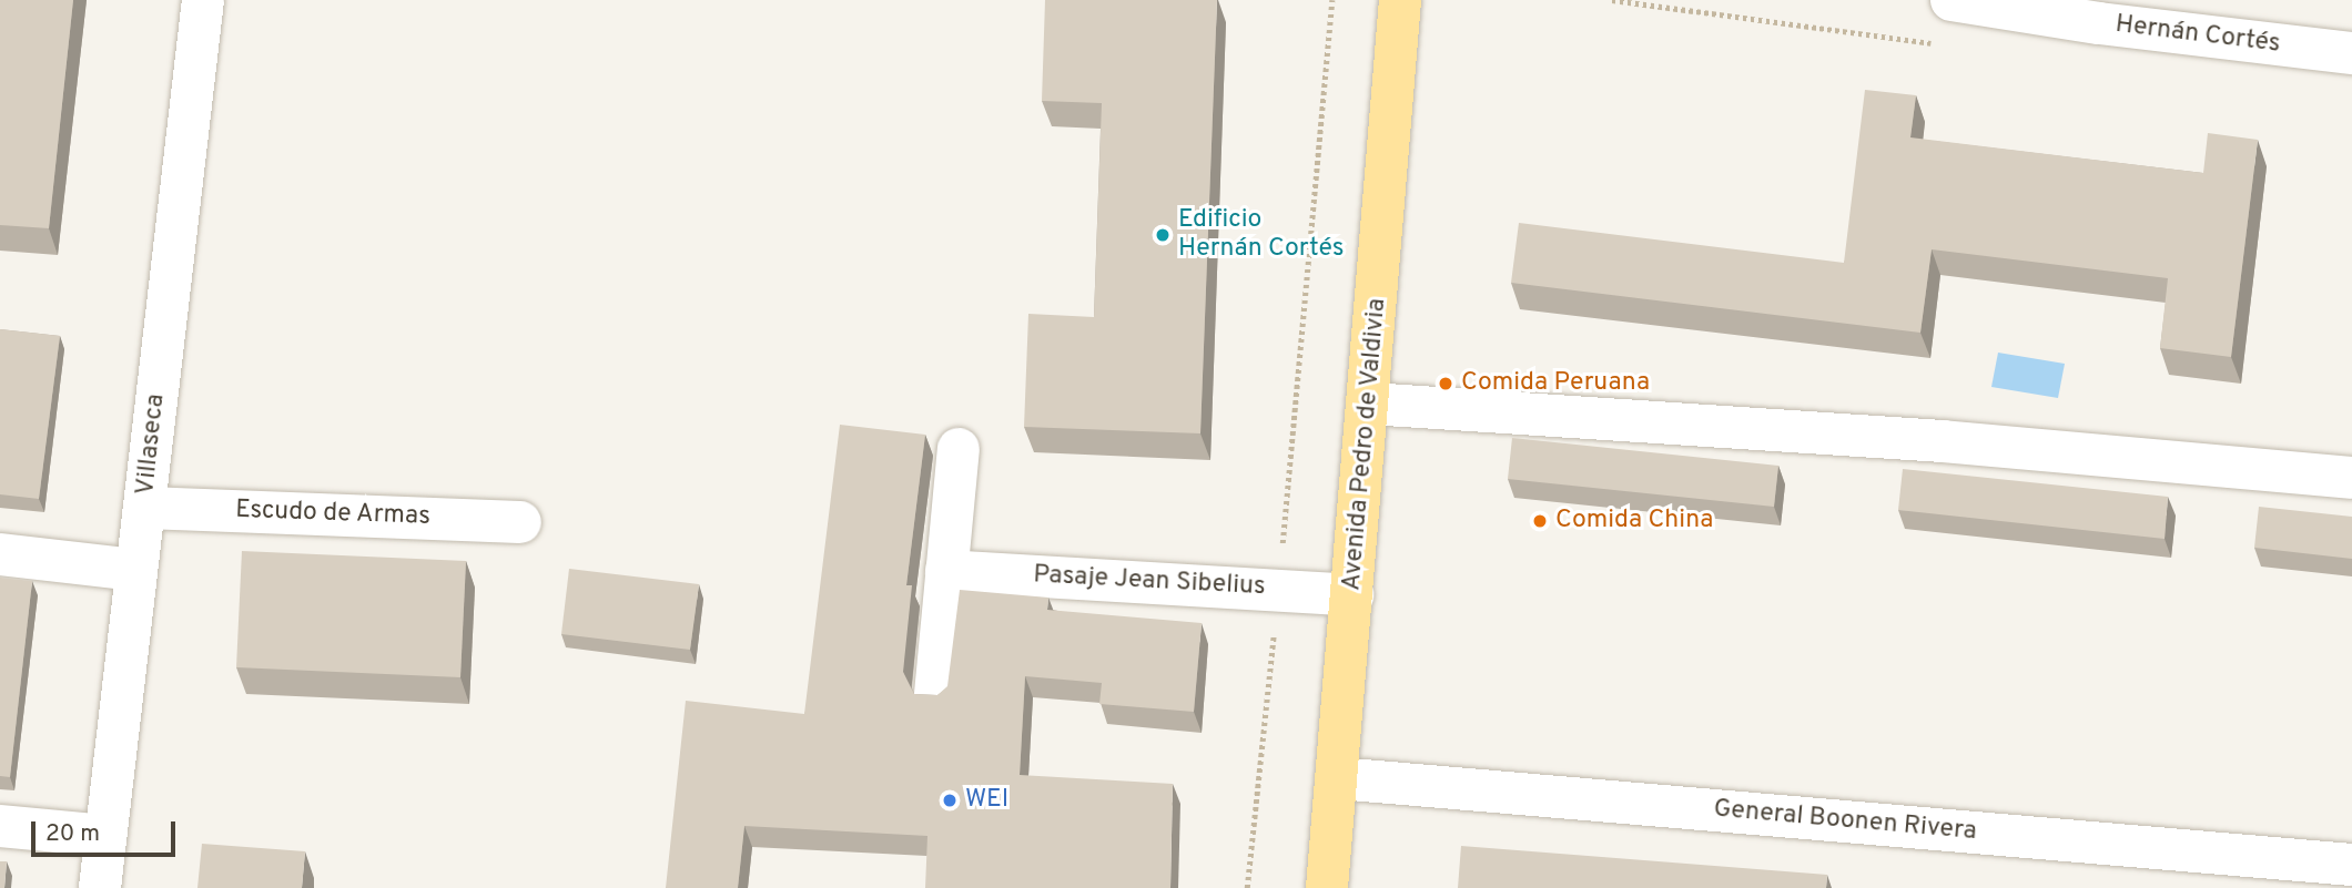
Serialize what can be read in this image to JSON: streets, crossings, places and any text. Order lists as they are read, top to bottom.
{
  "streets": {
    "main road": ["Avenida Pedro de Valdivia"],
    "street": [
      "Hernán Cortés",
      "Villaseca",
      "Escudo de Armas",
      "Pasaje Jean Sibelius",
      "General Boonen Rivera"
    ]
  },
  "crossings": [
    ["Villaseca", "Escudo de Armas"],
    ["Avenida Pedro de Valdivia", "Pasaje Jean Sibelius"],
    ["Avenida Pedro de Valdivia", "General Boonen Rivera"]
  ],
  "places": [
    "Edificio Hernán Cortés",
    "Comida Peruana",
    "Comida China",
    "WEI"
  ],
  "scale_bar": "20 m"
}
